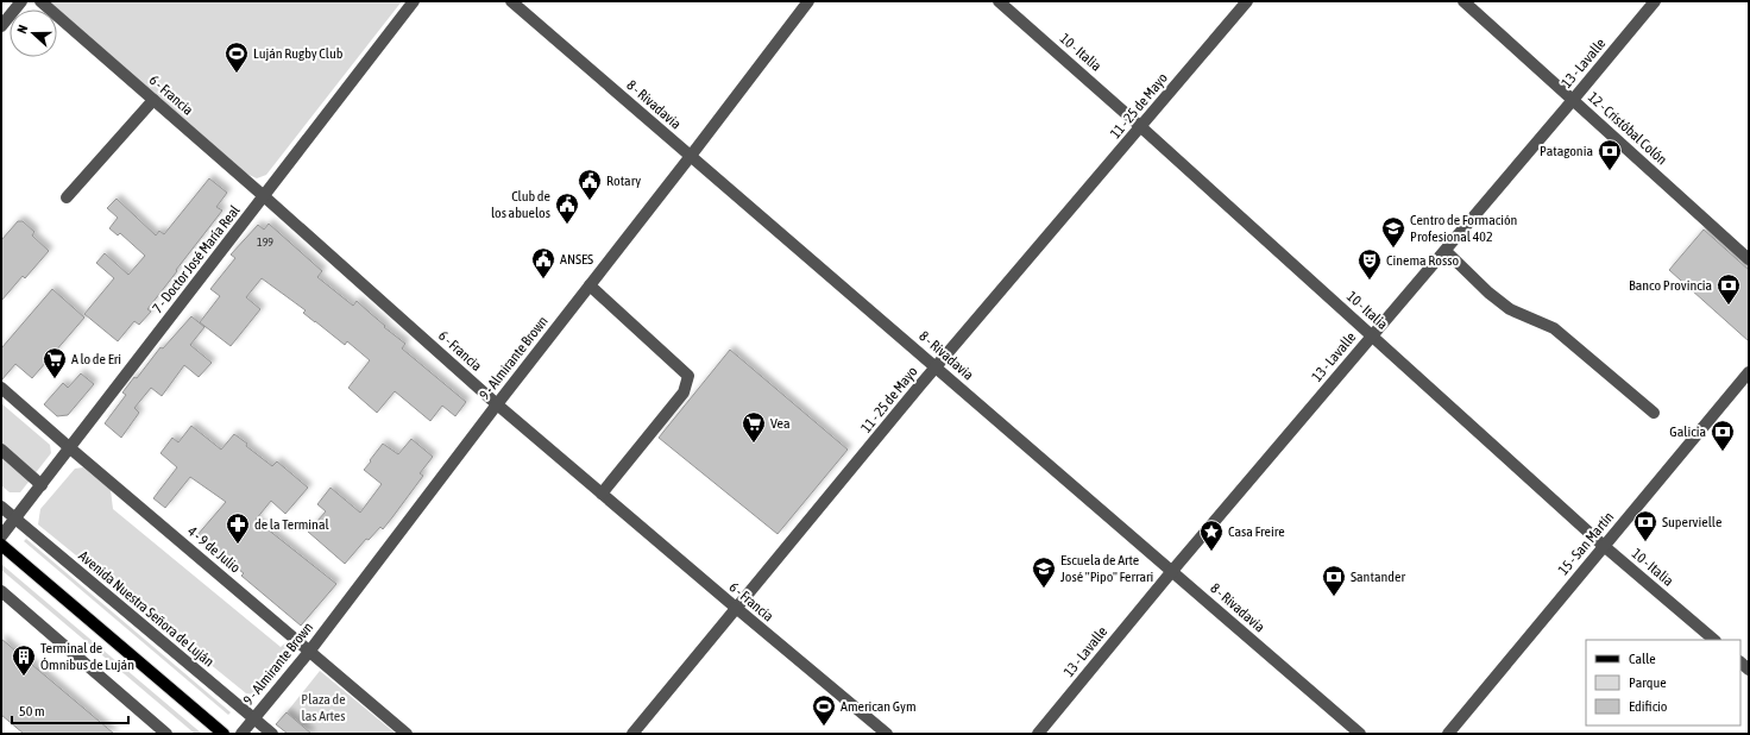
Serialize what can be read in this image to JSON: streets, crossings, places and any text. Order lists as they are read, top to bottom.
{
  "streets": {
    "street": [
      "10 - Italia",
      "13 - Lavalle",
      "6 - Francia",
      "8 - Rivadavia",
      "11 - 25 de Mayo",
      "12 - Cristóbal Colón",
      "7 - Doctor José María Real",
      "9 - Almirante Brown",
      "15 - San Martín",
      "4 - 9 de Julio",
      "Avenida Nuestra Señora de Luján"
    ]
  },
  "crossings": [
    ["10 - Italia", "13 - Lavalle"],
    ["10 - Italia", "11 - 25 de Mayo"],
    ["10 - Italia", "15 - San Martín"],
    ["13 - Lavalle", "8 - Rivadavia"],
    ["13 - Lavalle", "12 - Cristóbal Colón"],
    ["6 - Francia", "11 - 25 de Mayo"],
    ["6 - Francia", "7 - Doctor José María Real"],
    ["6 - Francia", "9 - Almirante Brown"],
    ["8 - Rivadavia", "11 - 25 de Mayo"],
    ["8 - Rivadavia", "9 - Almirante Brown"],
    ["7 - Doctor José María Real", "4 - 9 de Julio"],
    ["7 - Doctor José María Real", "Avenida Nuestra Señora de Luján"],
    ["9 - Almirante Brown", "4 - 9 de Julio"],
    ["9 - Almirante Brown", "Avenida Nuestra Señora de Luján"]
  ],
  "parks": ["Plaza de las Artes"],
  "places": {
    "sports": ["Luján Rugby Club", "American Gym"],
    "bank": [
      "Patagonia",
      "Banco Provincia",
      "Galicia",
      "Supervielle",
      "Santander"
    ],
    "public building": ["Rotary", "Club de los abuelos", "ANSES"],
    "school or university": ["Centro de Formación Profesional 402", "Escuela de Arte José \"Pipo\" Ferrari"],
    "theatre": ["Cinema Rosso"],
    "supermarket": ["A lo de Eri", "Vea"],
    "pharmacy": ["de la Terminal"],
    "place": ["Casa Freire"],
    "building": ["Terminal de Ómnibus de Luján"]
  },
  "house_numbers": ["199"],
  "legend": ["Calle", "Parque", "Edificio"],
  "scale_bar": "50 m",
  "north": "left"
}
